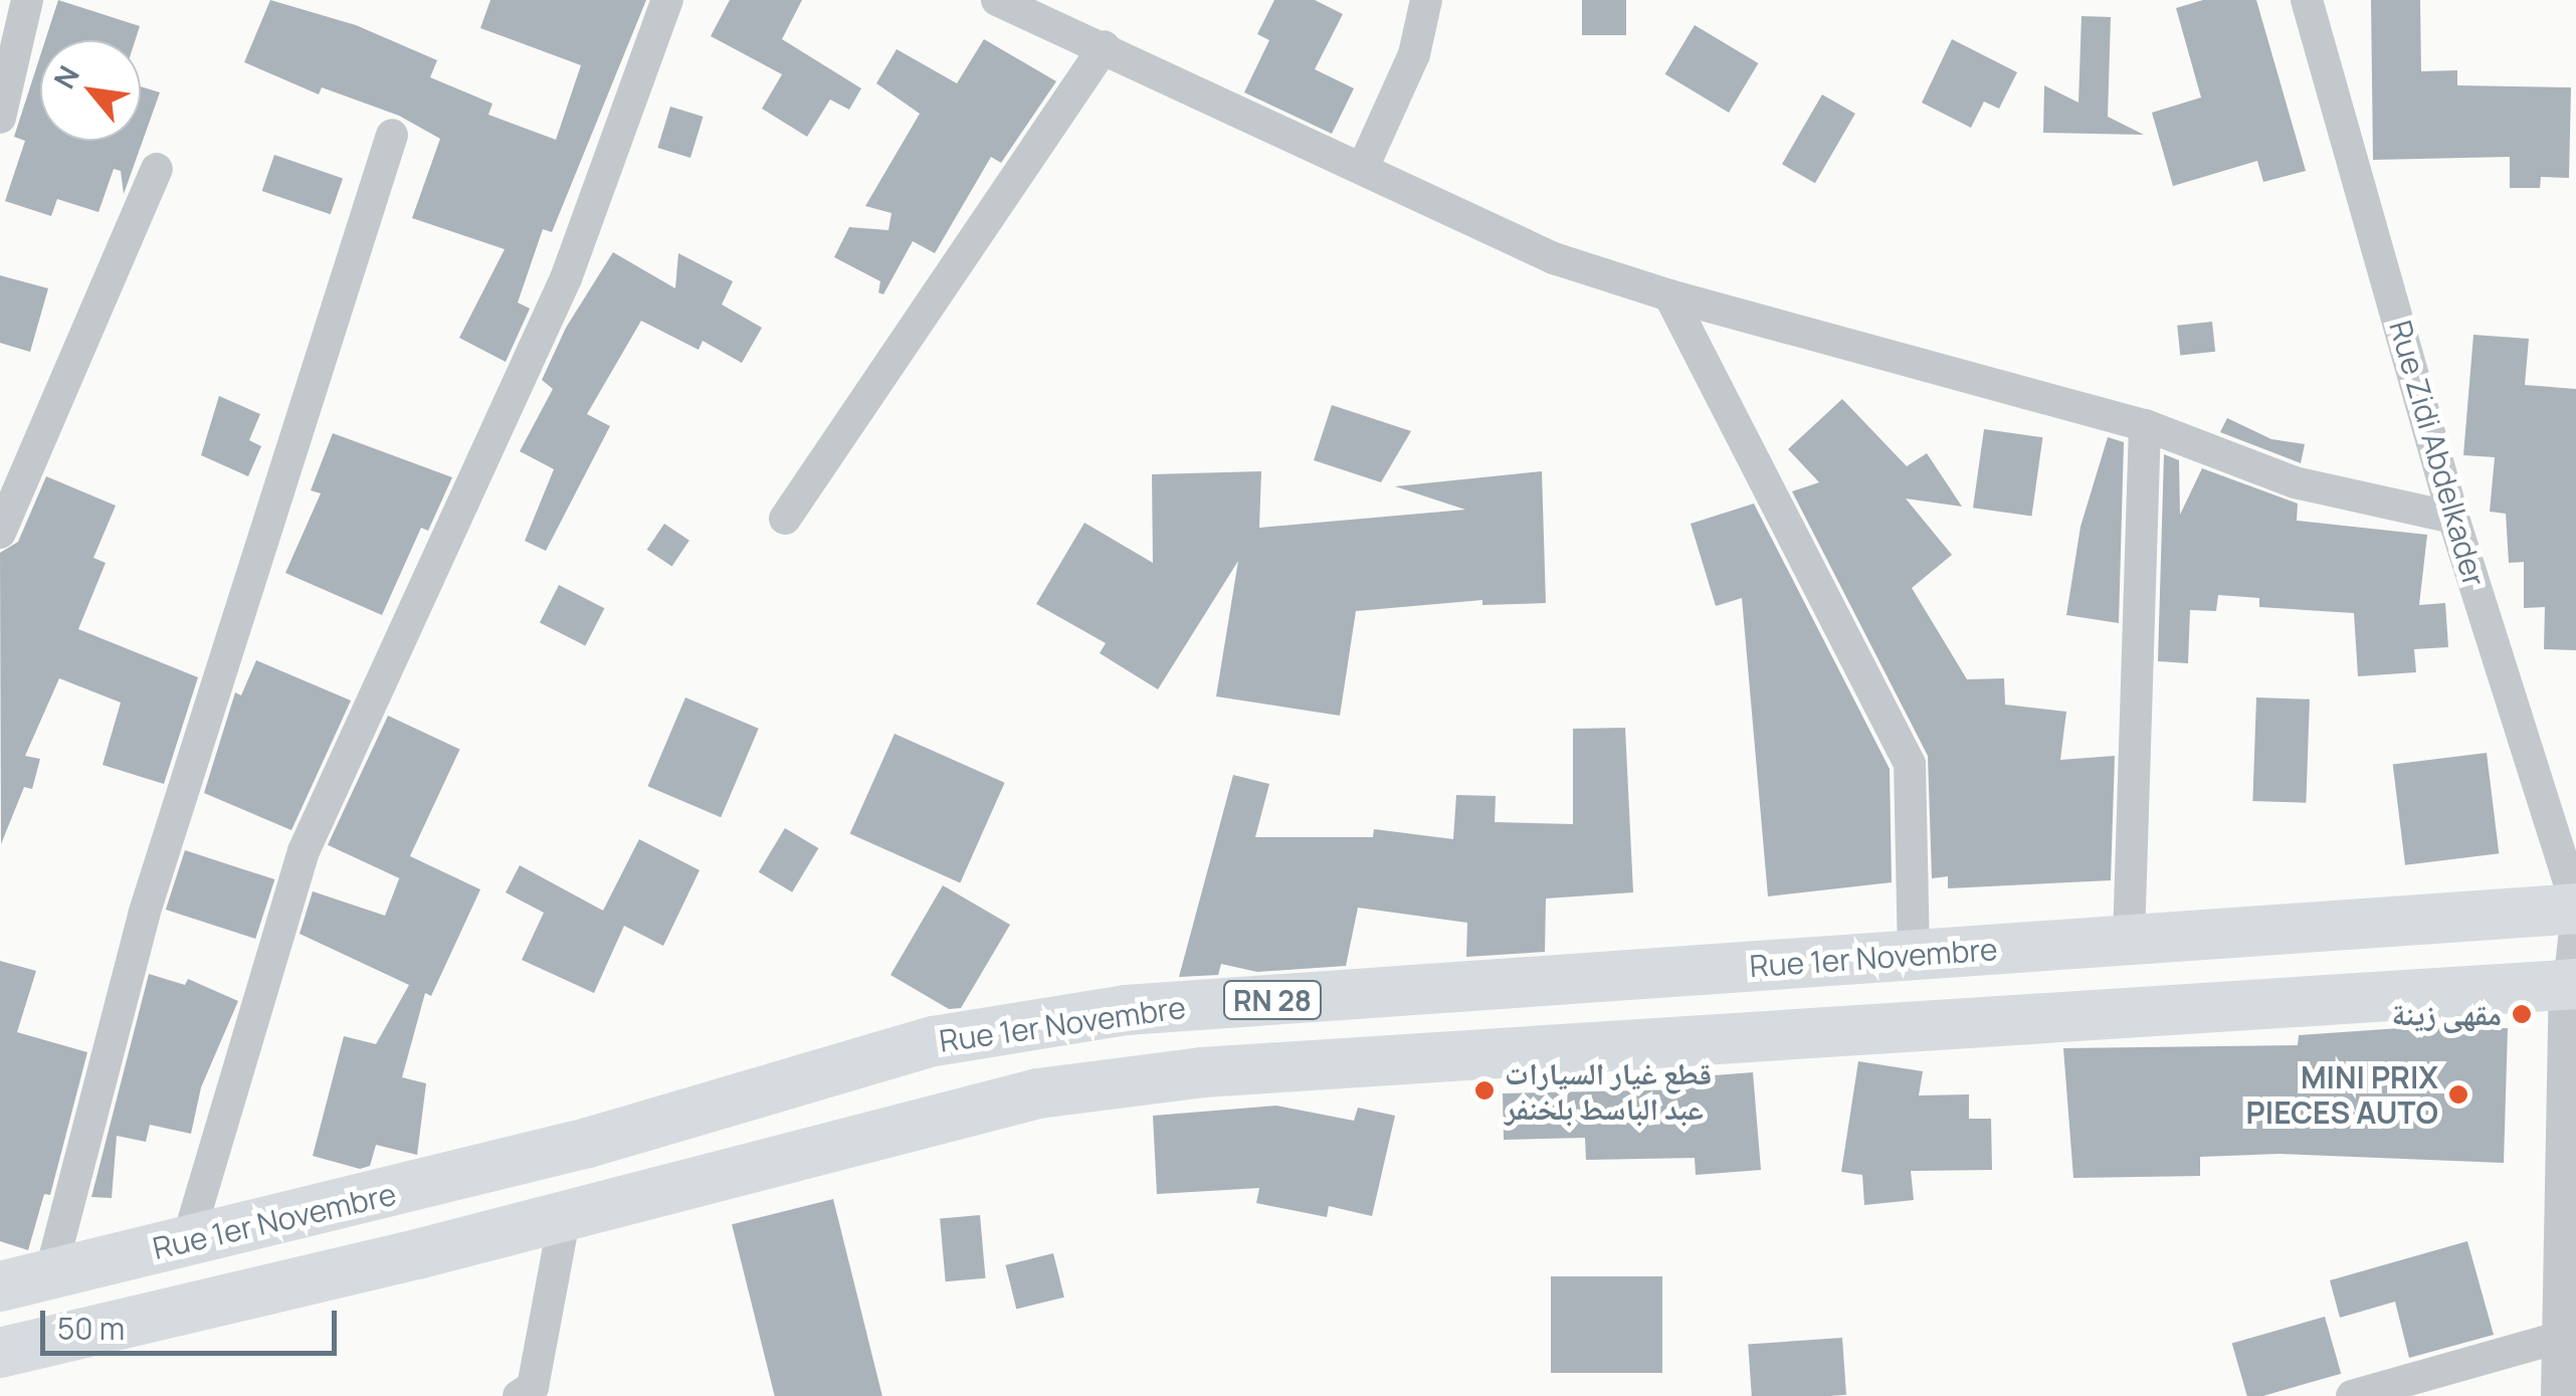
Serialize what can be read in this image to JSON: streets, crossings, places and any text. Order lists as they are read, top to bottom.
{
  "streets": {
    "main road": ["Rue 1er Novembre", "RN 28"],
    "street": ["Rue Zidi Abdelkader"]
  },
  "crossings": [
    ["Rue Zidi Abdelkader", "Rue 1er Novembre"]
  ],
  "places": ["مقهى زينة", "قطع غيار السيارات عبد الباسط بلخنفر", "MINI PRIX PIECES AUTO"],
  "scale_bar": "50 m",
  "north": "top left"
}
